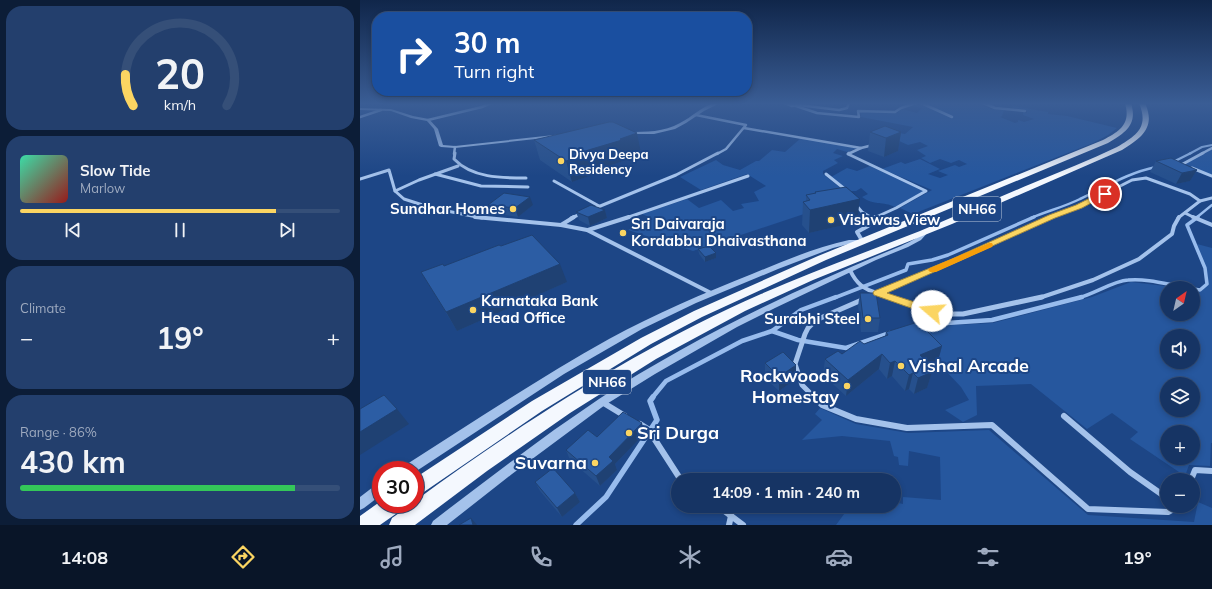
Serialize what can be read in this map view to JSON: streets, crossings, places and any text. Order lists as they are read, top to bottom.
{
  "streets": {
    "highway": ["NH66"]
  },
  "places": [
    "Divya Deepa Residency",
    "Sundhar Homes",
    "Vishwas View",
    "Sri Daivaraja Kordabbu Dhaivasthana",
    "Karnataka Bank Head Office",
    "Surabhi Steel",
    "Vishal Arcade",
    "Rockwoods Homestay",
    "Sri Durga",
    "Suvarna"
  ],
  "north": "top right",
  "page": {
    "turn": ["30 m", "Turn right"],
    "song": ["Slow Tide", "Marlow"],
    "tile": [
      "Climate",
      ["Range · 86%", "430 km"]
    ],
    "map_buttons": ["+", "−"],
    "heat": ["−", "19°", "+"],
    "limit": "30",
    "trip": "14:09 · 1 min · 240 m",
    "tabs": ["14:08", "19°"],
    "gauge": ["20", "km/h"]
  }
}
